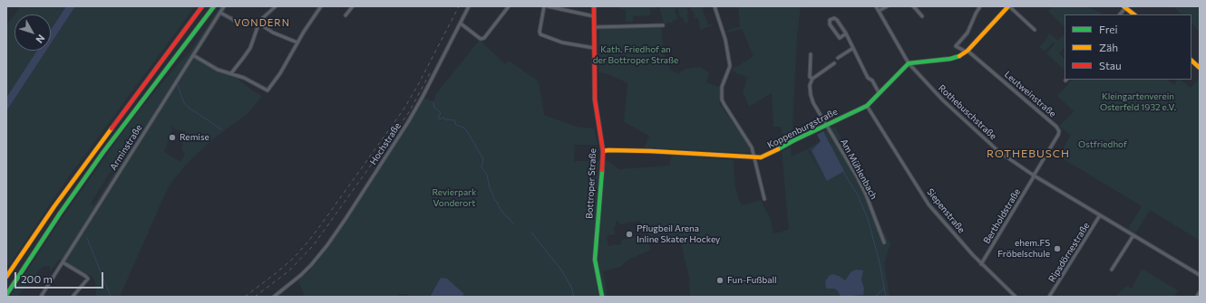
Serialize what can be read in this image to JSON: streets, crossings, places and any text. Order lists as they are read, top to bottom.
{
  "streets": {
    "main road": ["Koppenburgstraße", "Bottroper Straße"],
    "street": [
      "Leutweinstraße",
      "Rothebuschstraße",
      "Hochstraße",
      "Arminstraße",
      "Am Mühlenbach",
      "Siepenstraße",
      "Bertholdstraße",
      "Ripsdörnestraße"
    ]
  },
  "crossings": [
    ["Leutweinstraße", "Rothebuschstraße"],
    ["Leutweinstraße", "Bertholdstraße"],
    ["Rothebuschstraße", "Koppenburgstraße"],
    ["Rothebuschstraße", "Bertholdstraße"],
    ["Rothebuschstraße", "Ripsdörnestraße"],
    ["Koppenburgstraße", "Am Mühlenbach"],
    ["Koppenburgstraße", "Bottroper Straße"],
    ["Koppenburgstraße", "Siepenstraße"],
    ["Siepenstraße", "Bertholdstraße"]
  ],
  "districts": ["VONDERN", "ROTHEBUSCH"],
  "parks": [
    "Kath. Friedhof an der Bottroper Straße",
    "Kleingartenverein Osterfeld 1932 e.V.",
    "Ostfriedhof",
    "Revierpark Vonderort"
  ],
  "places": [
    "Remise",
    "Pflugbeil Arena Inline Skater Hockey",
    "ehem.FS Fröbelschule",
    "Fun-Fußball"
  ],
  "legend": ["Frei", "Zäh", "Stau"],
  "scale_bar": "200 m",
  "north": "bottom right"
}
